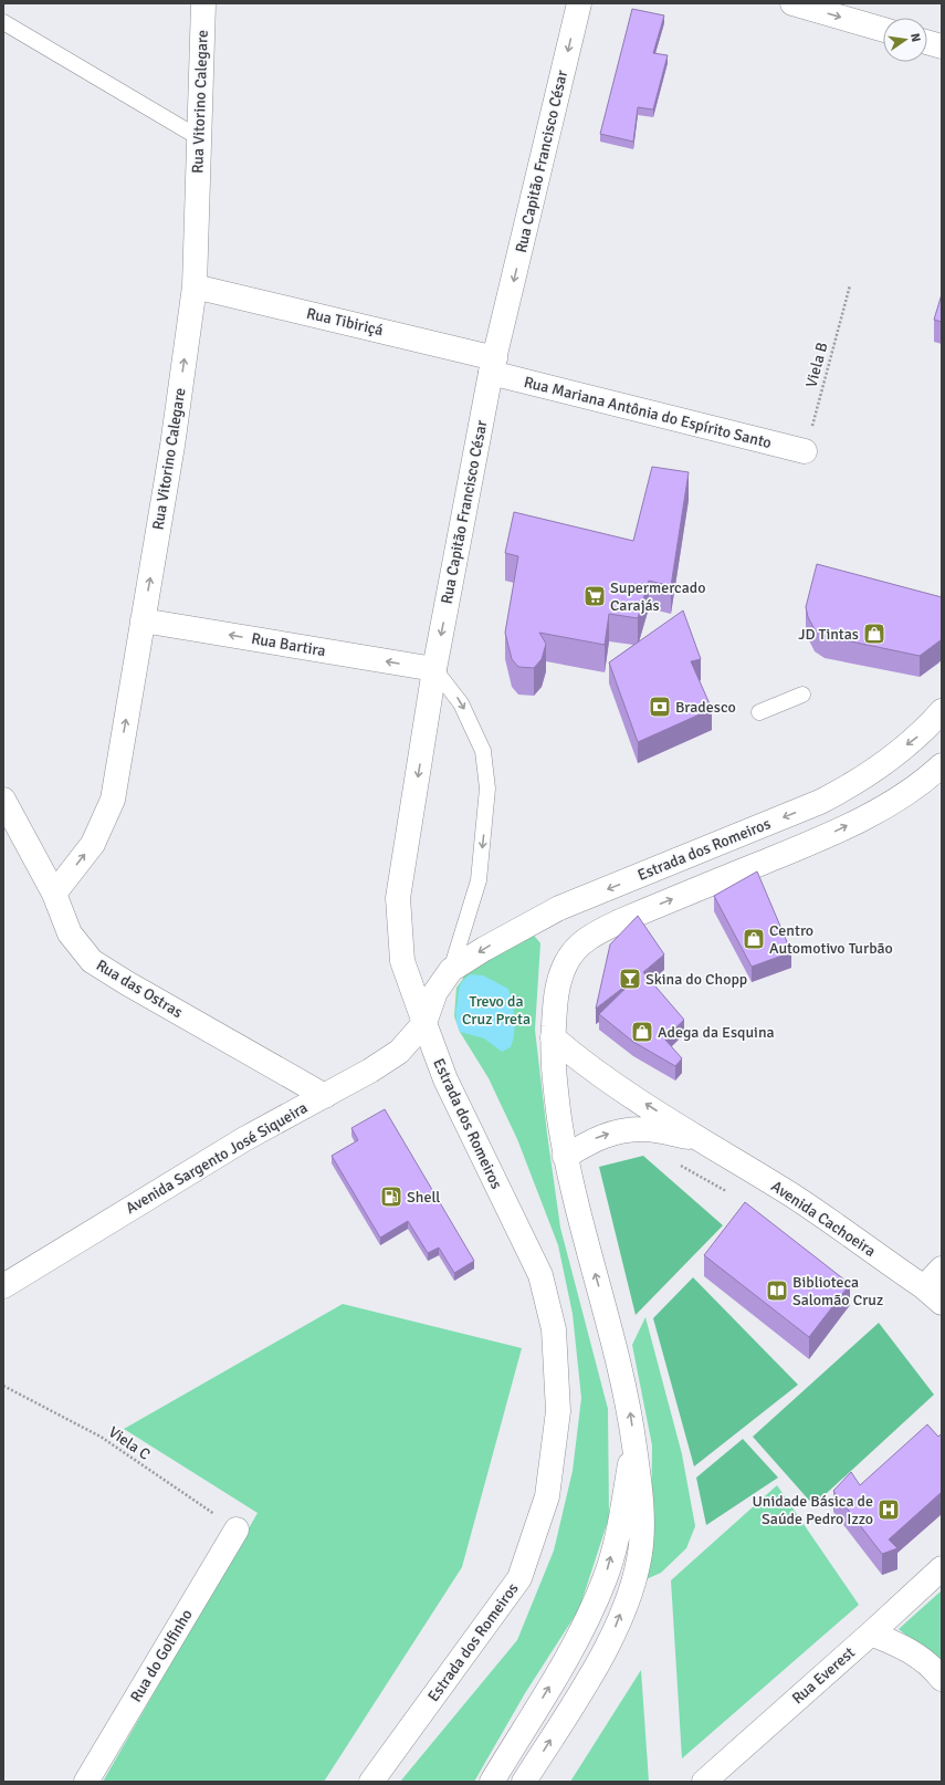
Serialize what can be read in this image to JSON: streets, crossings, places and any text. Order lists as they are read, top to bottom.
{
  "streets": {
    "street": [
      "Rua Vitorino Calegare",
      "Rua Capitão Francisco César",
      "Rua Tibiriçá",
      "Rua Mariana Antônia do Espírito Santo",
      "Rua Bartira",
      "Estrada dos Romeiros",
      "Rua das Ostras",
      "Avenida Sargento José Siqueira",
      "Avenida Cachoeira",
      "Rua do Golfinho",
      "Rua Everest"
    ],
    "path": ["Viela B", "Viela C"]
  },
  "crossings": [
    ["Rua Vitorino Calegare", "Rua Tibiriçá"],
    ["Rua Vitorino Calegare", "Rua Bartira"],
    ["Rua Vitorino Calegare", "Rua das Ostras"],
    ["Rua Capitão Francisco César", "Rua Tibiriçá"],
    ["Rua Capitão Francisco César", "Rua Mariana Antônia do Espírito Santo"],
    ["Rua Capitão Francisco César", "Rua Bartira"],
    ["Rua Capitão Francisco César", "Estrada dos Romeiros"],
    ["Rua Capitão Francisco César", "Avenida Sargento José Siqueira"],
    ["Rua Tibiriçá", "Rua Mariana Antônia do Espírito Santo"],
    ["Viela B", "Rua Mariana Antônia do Espírito Santo"],
    ["Estrada dos Romeiros", "Avenida Sargento José Siqueira"],
    ["Rua das Ostras", "Avenida Sargento José Siqueira"],
    ["Viela C", "Rua do Golfinho"]
  ],
  "one_way": ["Rua Vitorino Calegare", "Rua Capitão Francisco César", "Rua Bartira"],
  "parks": ["Trevo da Cruz Preta"],
  "places": {
    "supermarket": ["Supermercado Carajás"],
    "shop": ["JD Tintas", "Centro Automotivo Turbão", "Adega da Esquina"],
    "bank": ["Bradesco"],
    "bar": ["Skina do Chopp"],
    "fuel station": ["Shell"],
    "library": ["Biblioteca Salomão Cruz"],
    "hospital": ["Unidade Básica de Saúde Pedro Izzo"]
  },
  "north": "right"
}
